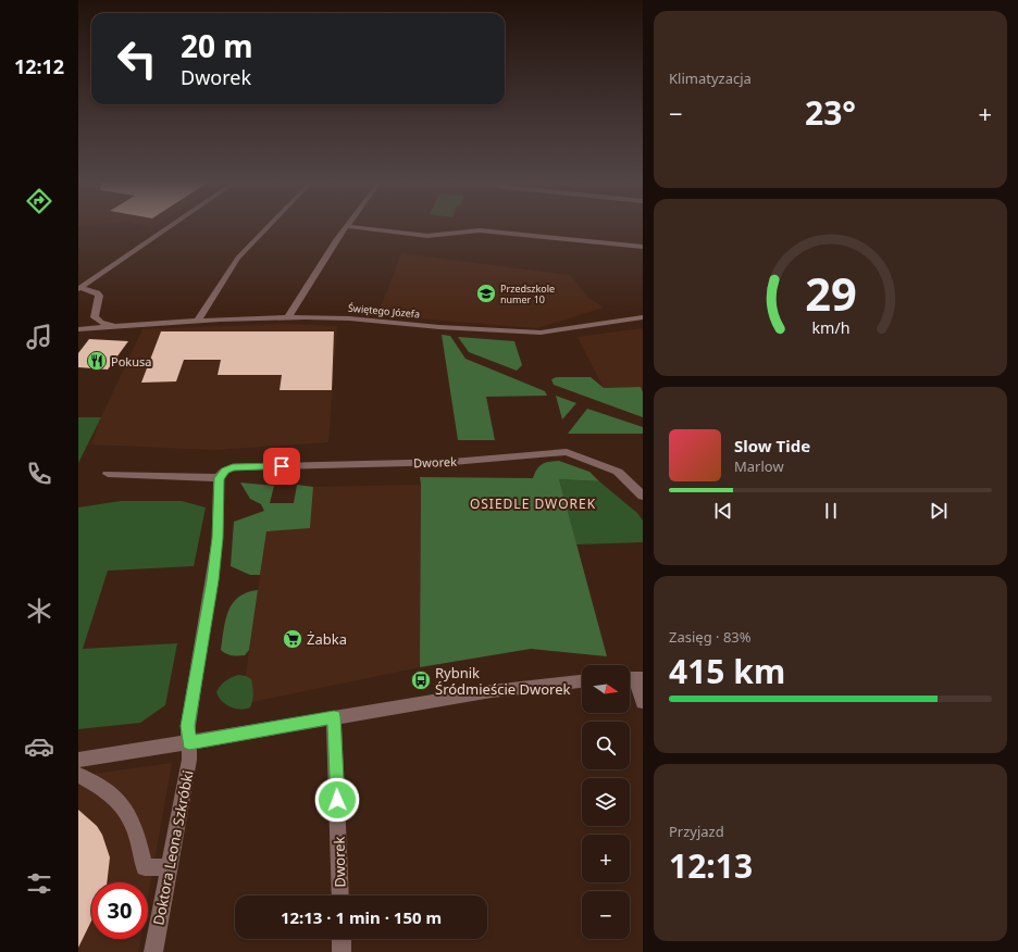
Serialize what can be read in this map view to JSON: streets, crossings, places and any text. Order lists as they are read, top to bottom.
{
  "streets": {
    "street": ["Świętego Józefa", "Dworek", "Doktora Leona Szkróbki"]
  },
  "districts": ["OSIEDLE DWOREK"],
  "places": {
    "school or university": ["Przedszkole numer 10"],
    "restaurant": ["Pokusa"],
    "supermarket": ["Żabka"],
    "bus stop": ["Rybnik Śródmieście Dworek"]
  },
  "north": "right",
  "page": {
    "tabs": "12:12",
    "tile": [
      "Klimatyzacja",
      ["Zasięg · 83%", "415 km"],
      ["Przyjazd", "12:13"]
    ],
    "turn": ["20 m", "Dworek"],
    "heat": ["−", "23°", "+"],
    "song": ["Slow Tide", "Marlow"],
    "map_buttons": ["+", "−"],
    "limit": "30",
    "trip": "12:13 · 1 min · 150 m",
    "gauge": ["29", "km/h"]
  }
}
